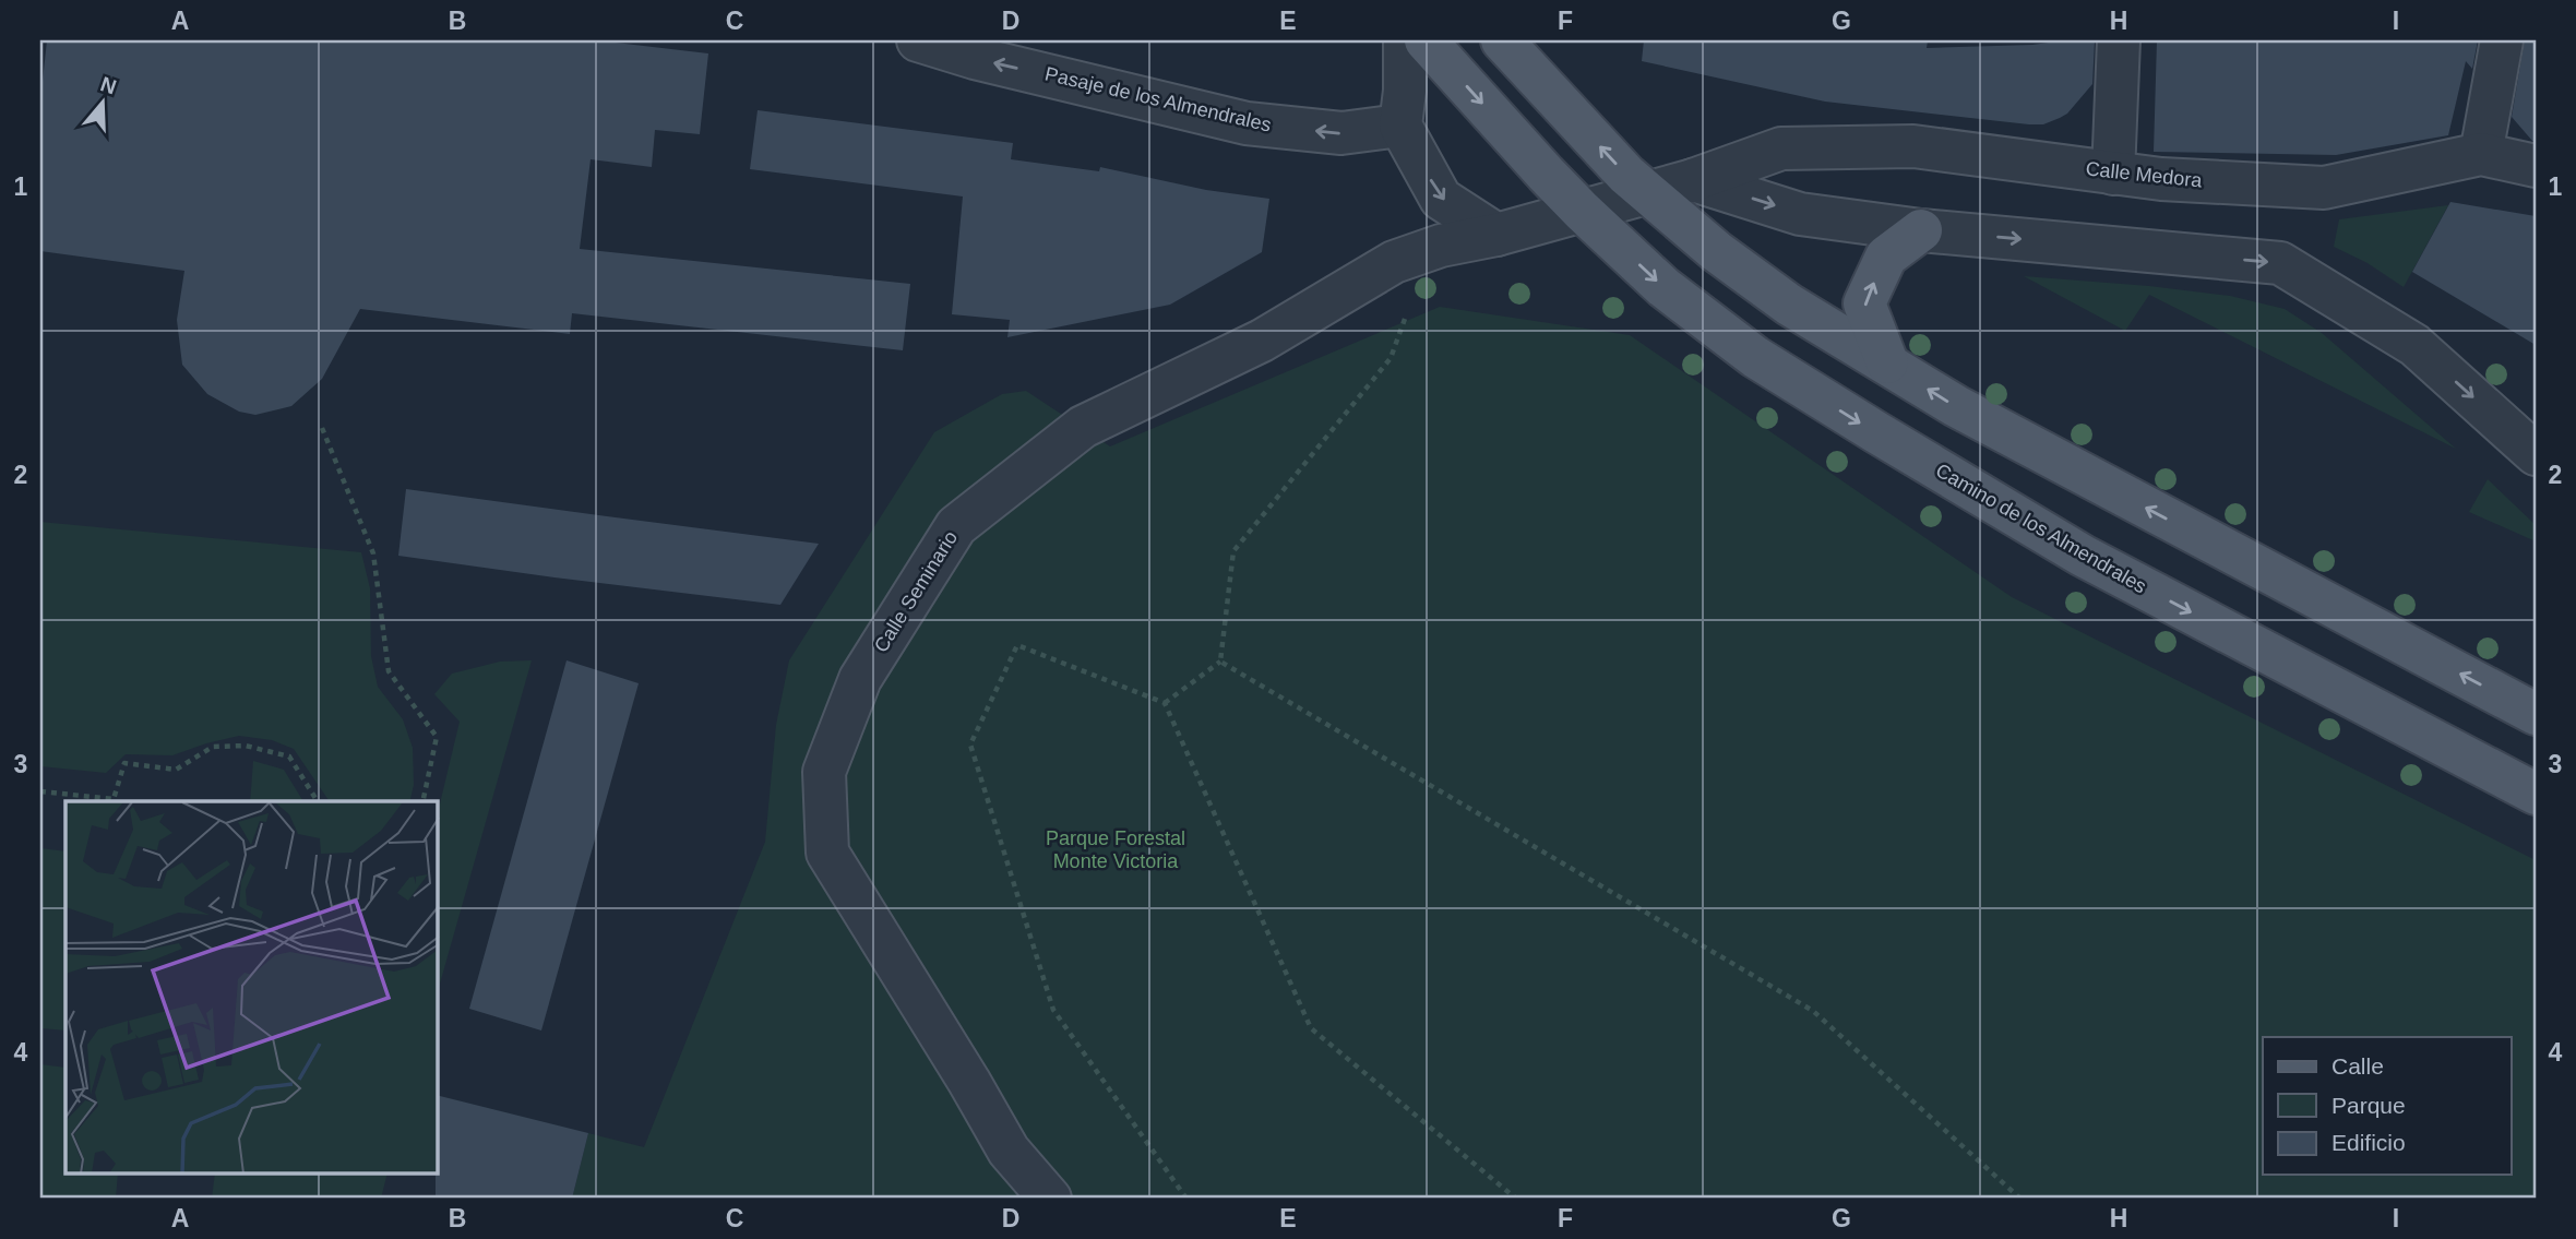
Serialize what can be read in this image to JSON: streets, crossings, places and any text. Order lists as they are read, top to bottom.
{
  "streets": {
    "main road": ["Camino de los Almendrales"],
    "street": ["Pasaje de los Almendrales", "Calle Medora", "Calle Seminario"]
  },
  "one_way": ["Pasaje de los Almendrales"],
  "parks": ["Parque Forestal Monte Victoria"],
  "legend": ["Calle", "Parque", "Edificio"],
  "north": "top",
  "grid": {
    "columns": [
      "A",
      "B",
      "C",
      "D",
      "E",
      "F",
      "G",
      "H",
      "I"
    ],
    "rows": [
      "1",
      "2",
      "3",
      "4"
    ]
  }
}
